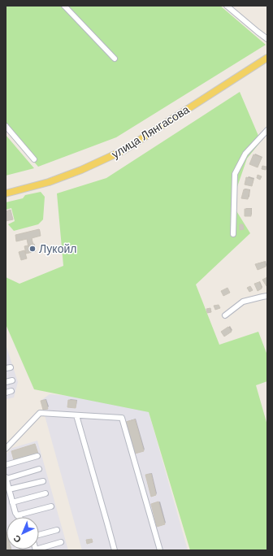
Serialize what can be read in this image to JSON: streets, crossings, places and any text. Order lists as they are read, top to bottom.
{
  "streets": {
    "main road": ["улица Лянгасова"]
  },
  "places": ["Лукойл"],
  "north": "bottom left"
}
